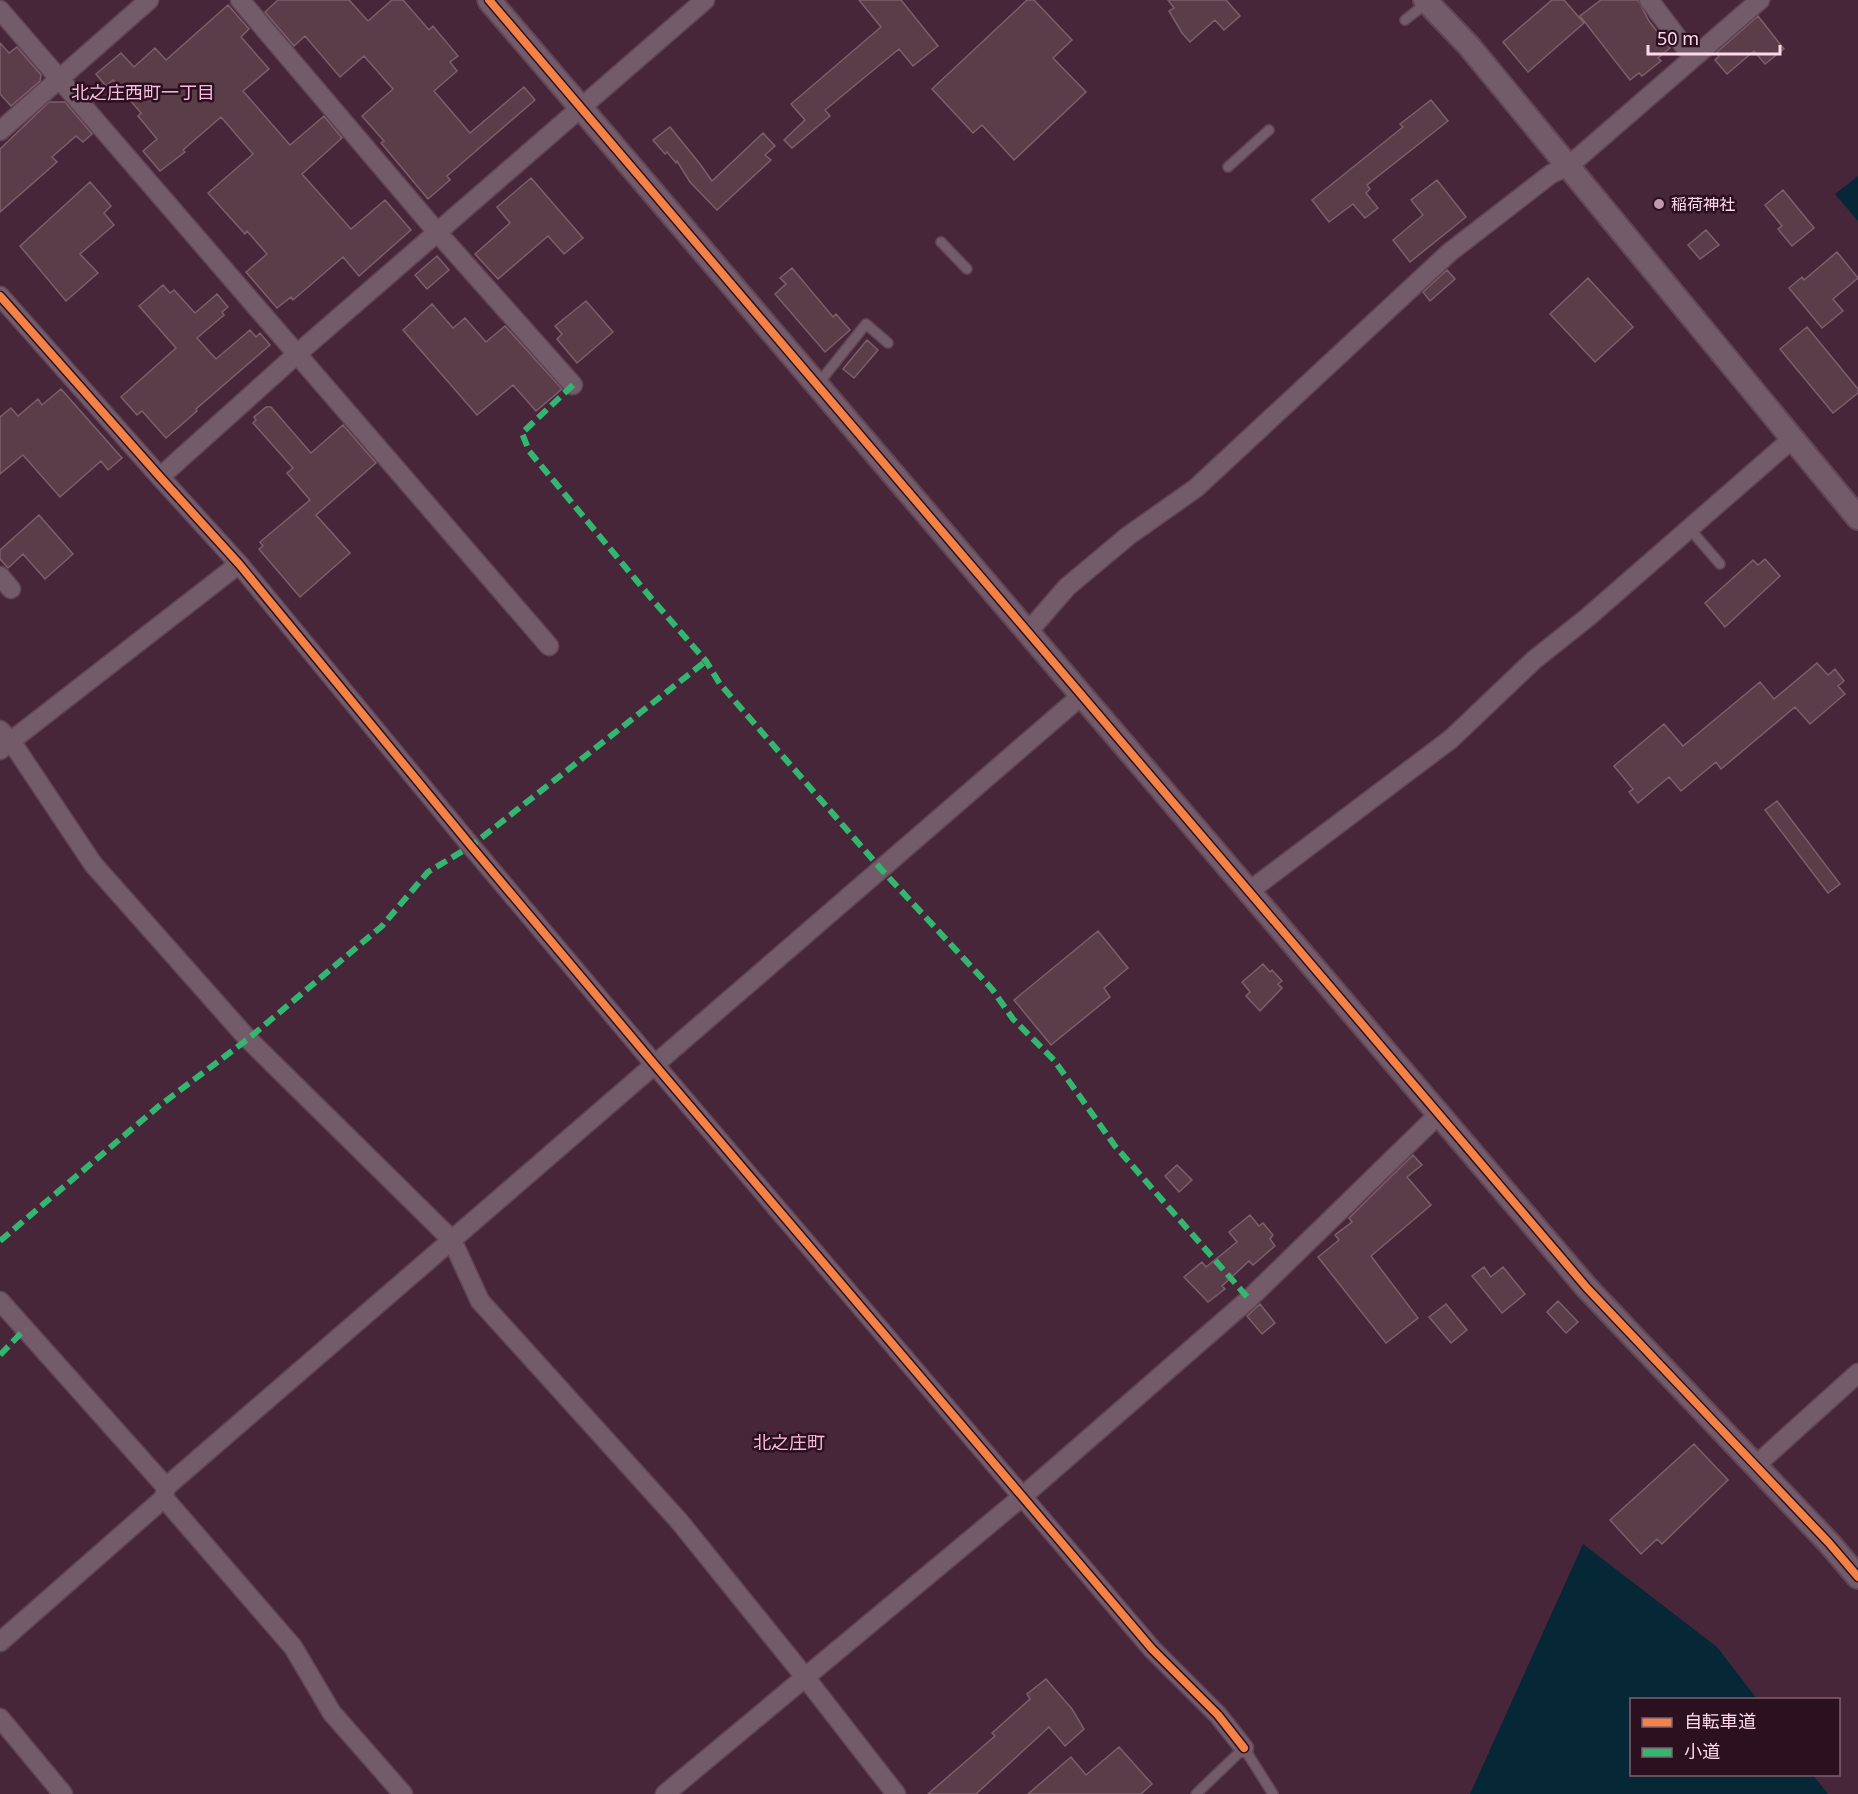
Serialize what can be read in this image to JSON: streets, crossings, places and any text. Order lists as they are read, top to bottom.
{
  "districts": ["北之庄西町一丁目", "北之庄町"],
  "places": ["稲荷神社"],
  "legend": ["自転車道", "小道"],
  "scale_bar": "50 m"
}
